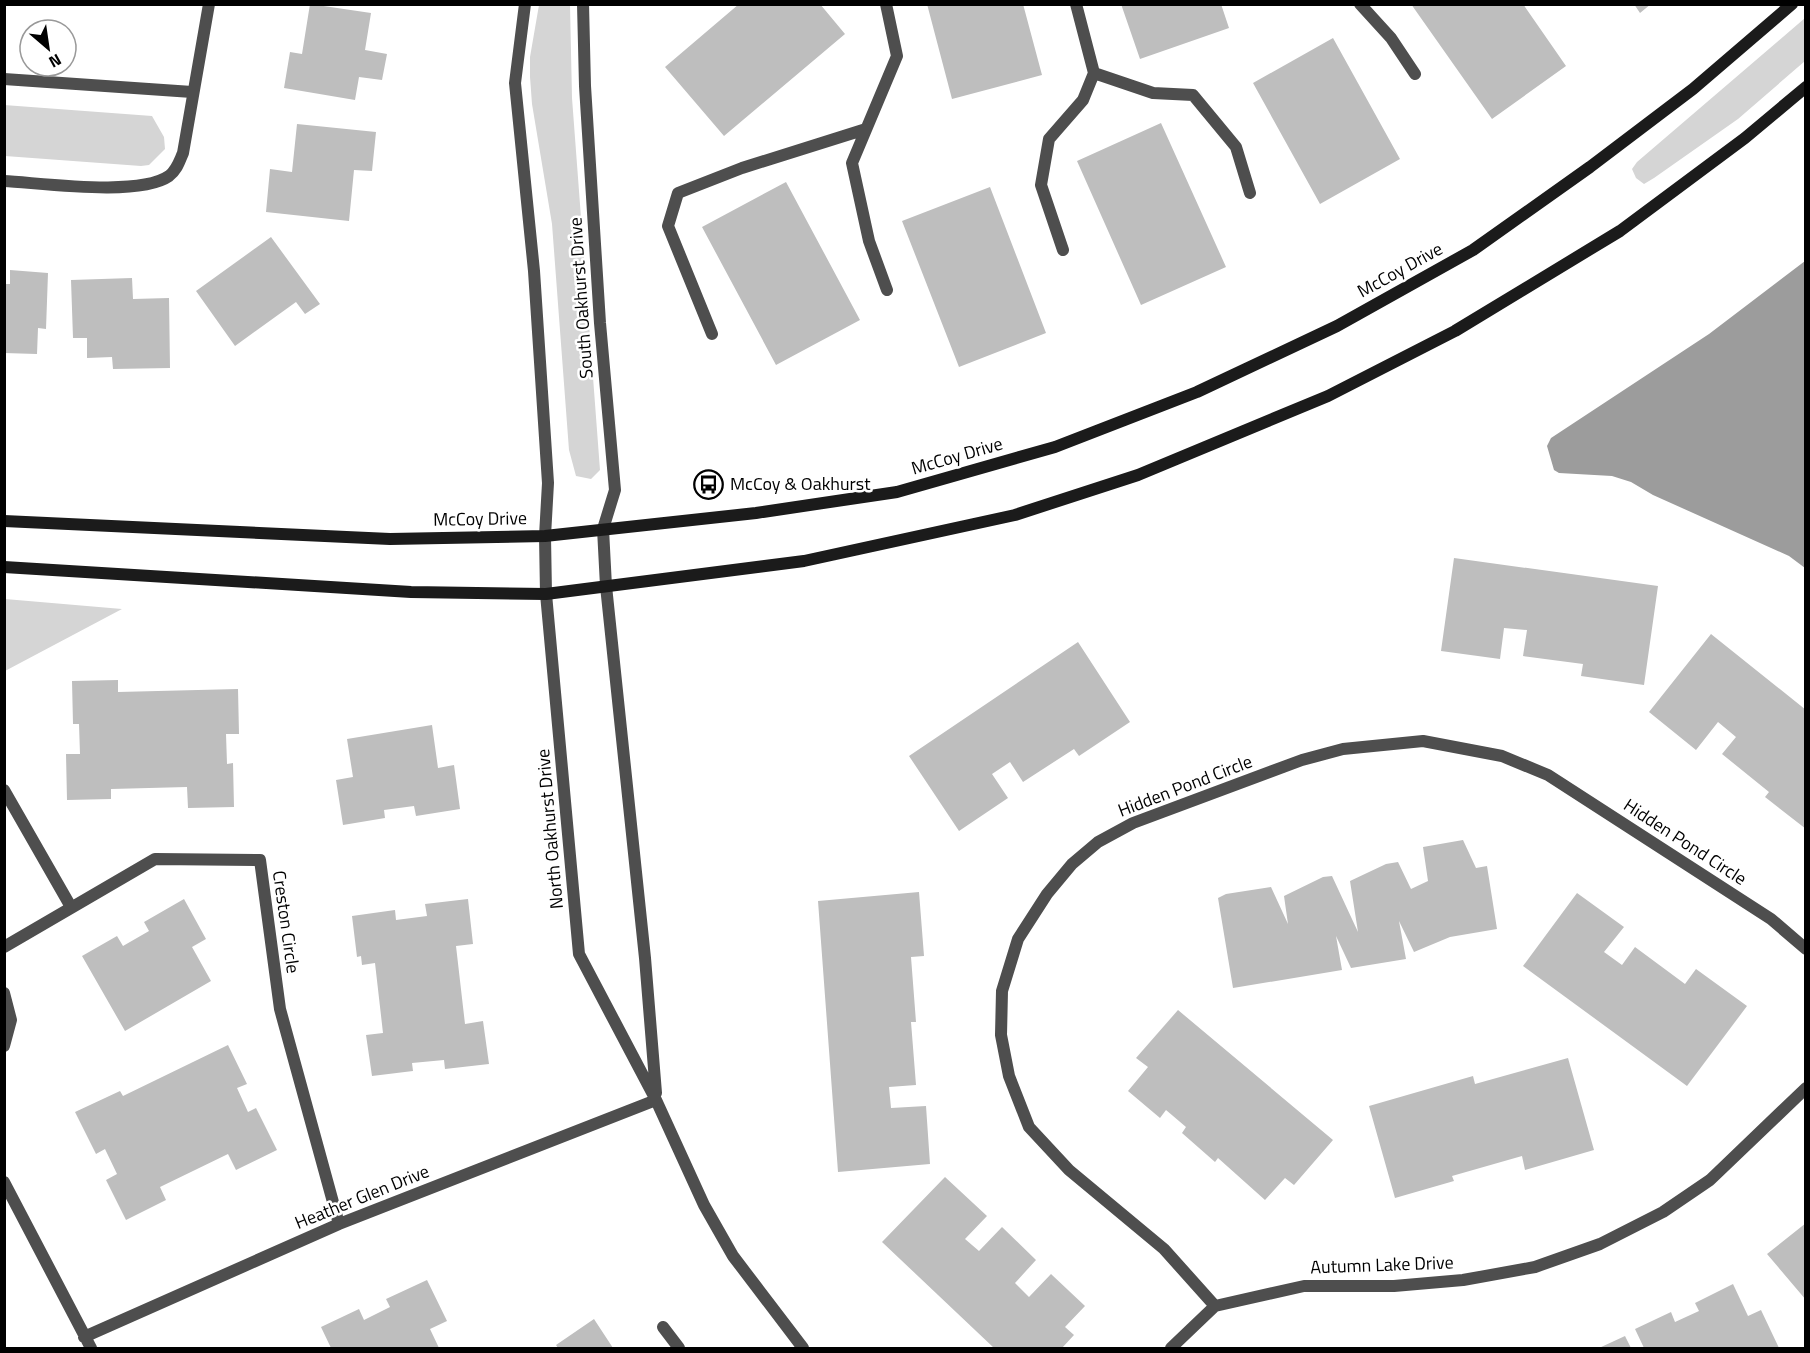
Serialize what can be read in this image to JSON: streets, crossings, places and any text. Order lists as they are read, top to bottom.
{
  "streets": {
    "street": [
      "McCoy Drive",
      "South Oakhurst Drive",
      "Hidden Pond Circle",
      "North Oakhurst Drive",
      "Creston Circle",
      "Heather Glen Drive",
      "Autumn Lake Drive"
    ]
  },
  "crossings": [
    ["McCoy Drive", "South Oakhurst Drive"],
    ["McCoy Drive", "North Oakhurst Drive"],
    ["South Oakhurst Drive", "North Oakhurst Drive"],
    ["Hidden Pond Circle", "Autumn Lake Drive"],
    ["North Oakhurst Drive", "Heather Glen Drive"],
    ["Creston Circle", "Heather Glen Drive"]
  ],
  "places": {
    "bus stop": ["McCoy & Oakhurst"]
  },
  "north": "bottom right"
}
